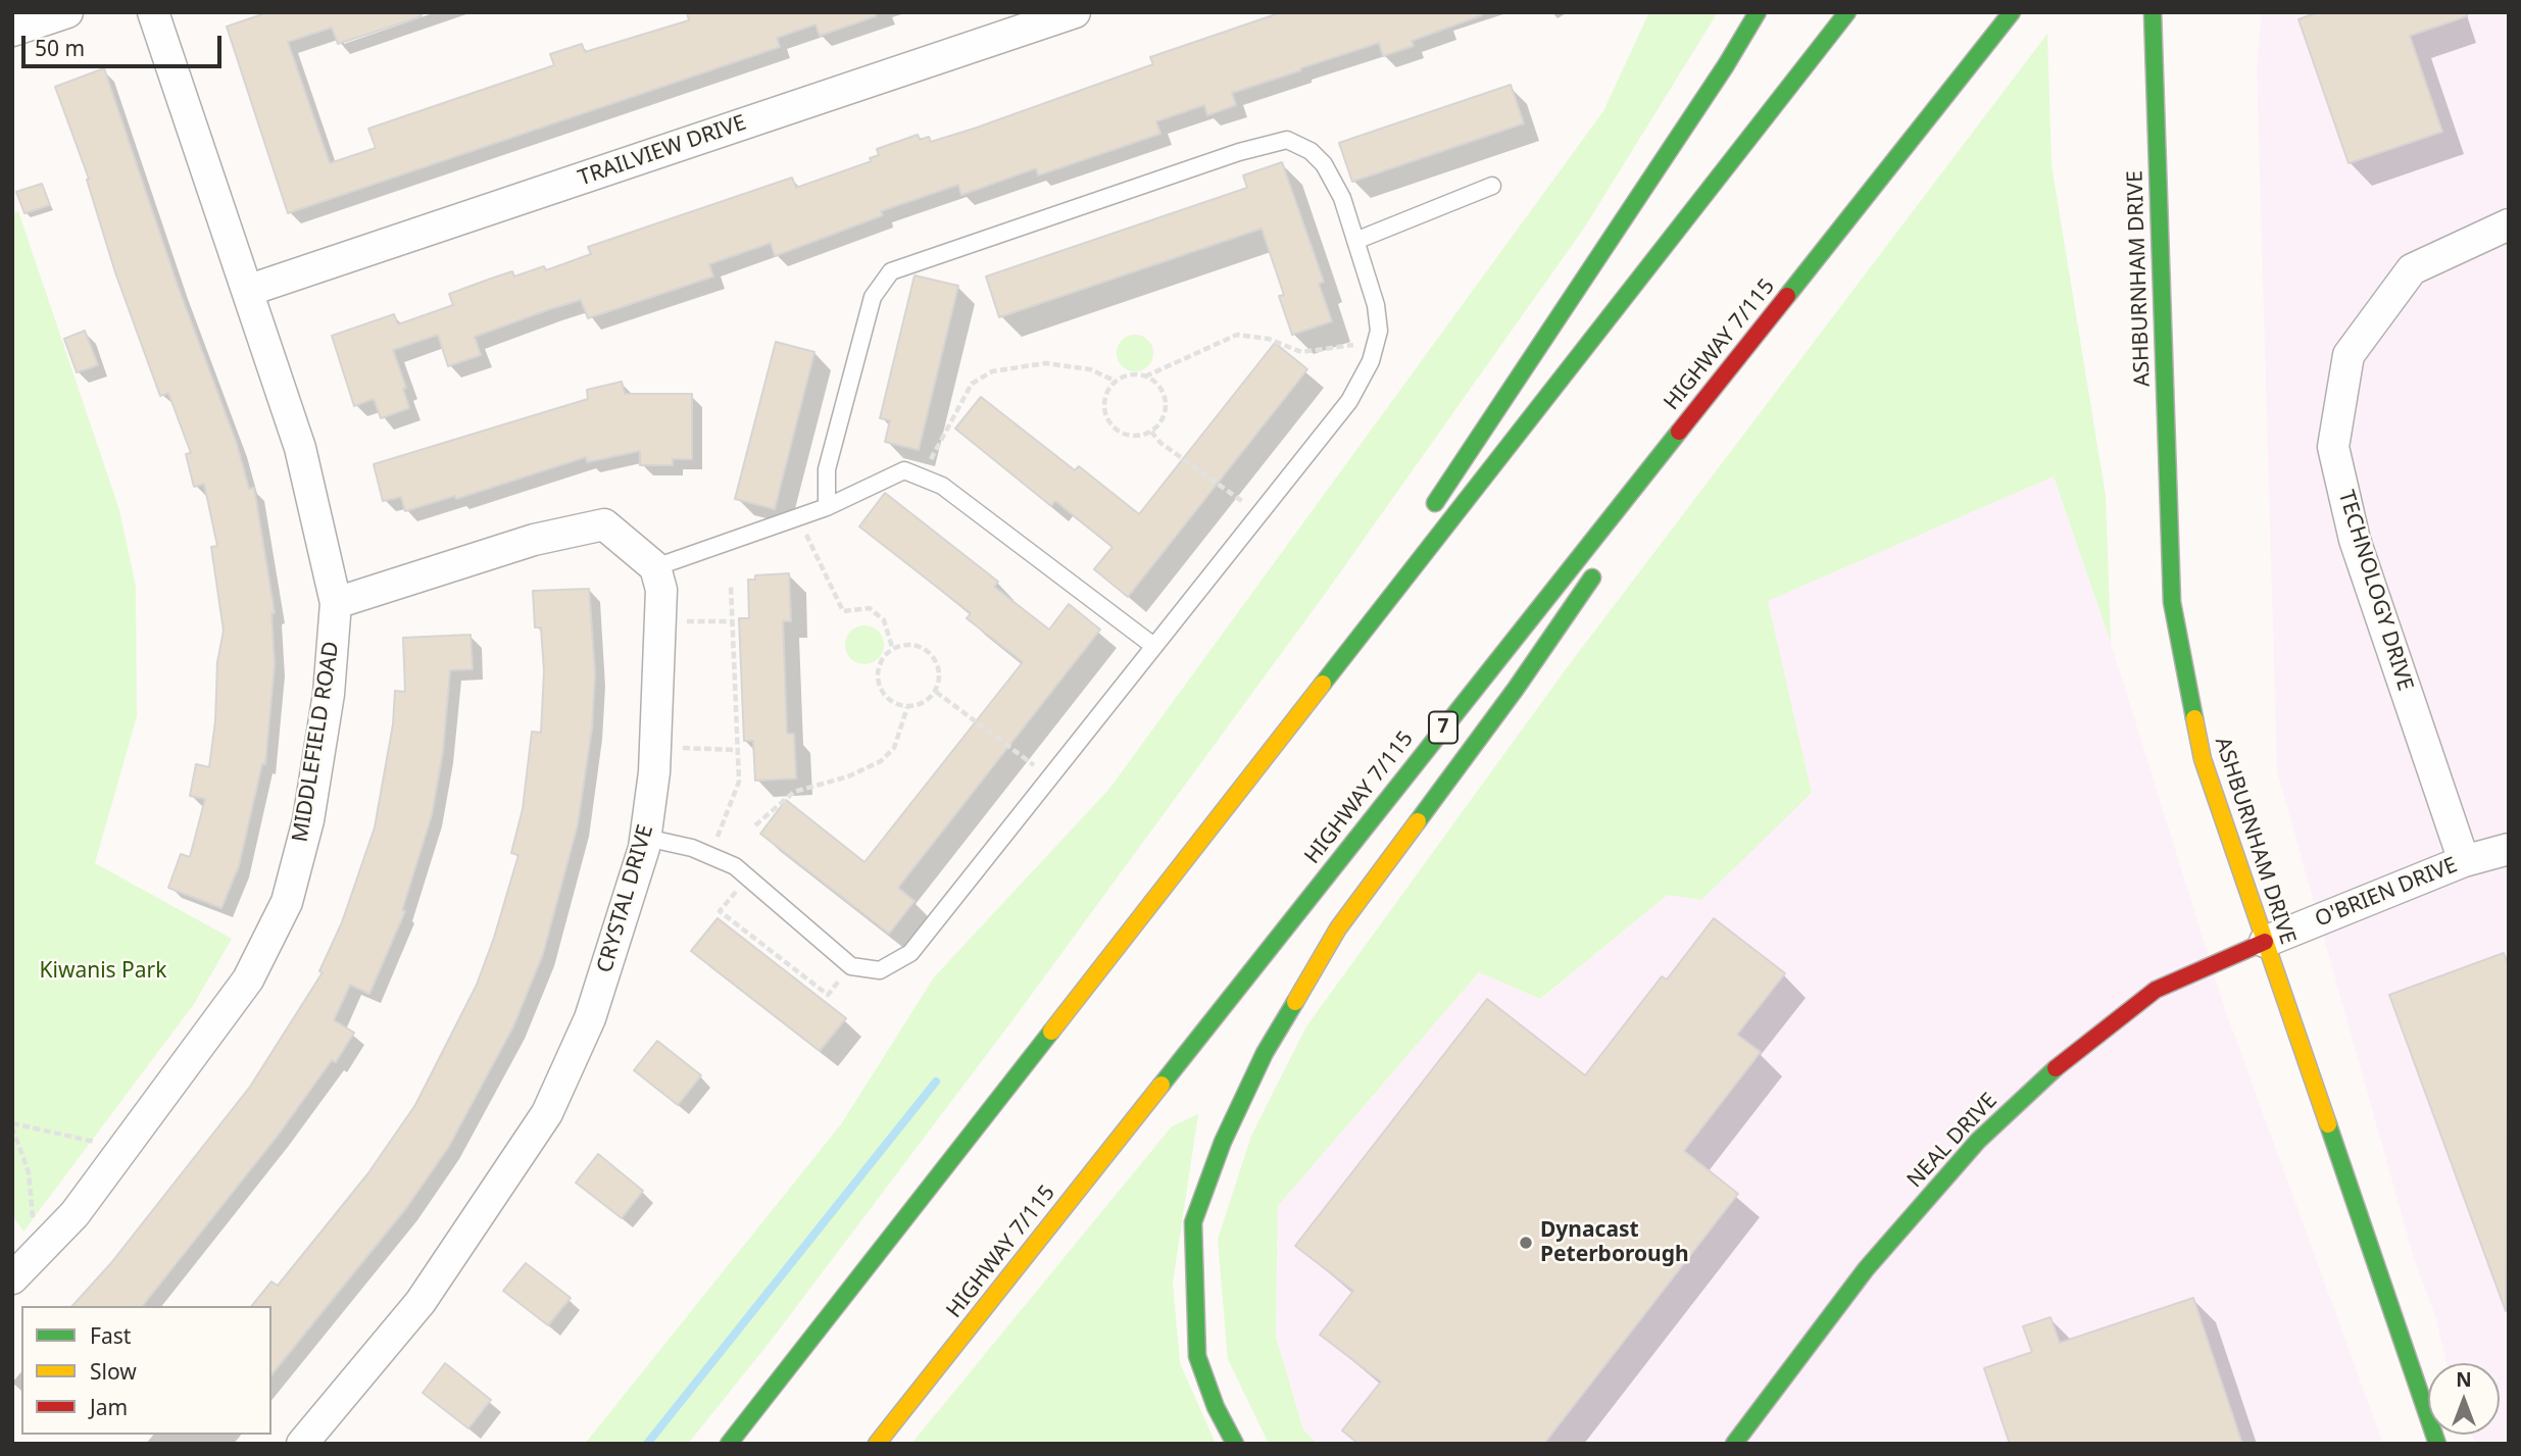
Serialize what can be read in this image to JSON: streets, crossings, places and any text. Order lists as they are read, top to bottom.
{
  "streets": {
    "main road": [
      "ASHBURNHAM DRIVE",
      "HIGHWAY 7/115",
      "7",
      "NEAL DRIVE"
    ],
    "street": [
      "TRAILVIEW DRIVE",
      "TECHNOLOGY DRIVE",
      "MIDDLEFIELD ROAD",
      "O'BRIEN DRIVE",
      "CRYSTAL DRIVE"
    ]
  },
  "crossings": [
    ["TRAILVIEW DRIVE", "MIDDLEFIELD ROAD"],
    ["ASHBURNHAM DRIVE", "O'BRIEN DRIVE"],
    ["ASHBURNHAM DRIVE", "NEAL DRIVE"],
    ["TECHNOLOGY DRIVE", "O'BRIEN DRIVE"],
    ["O'BRIEN DRIVE", "NEAL DRIVE"]
  ],
  "parks": ["Kiwanis Park"],
  "places": ["Dynacast Peterborough"],
  "legend": ["Fast", "Slow", "Jam"],
  "scale_bar": "50 m",
  "north": "top"
}
